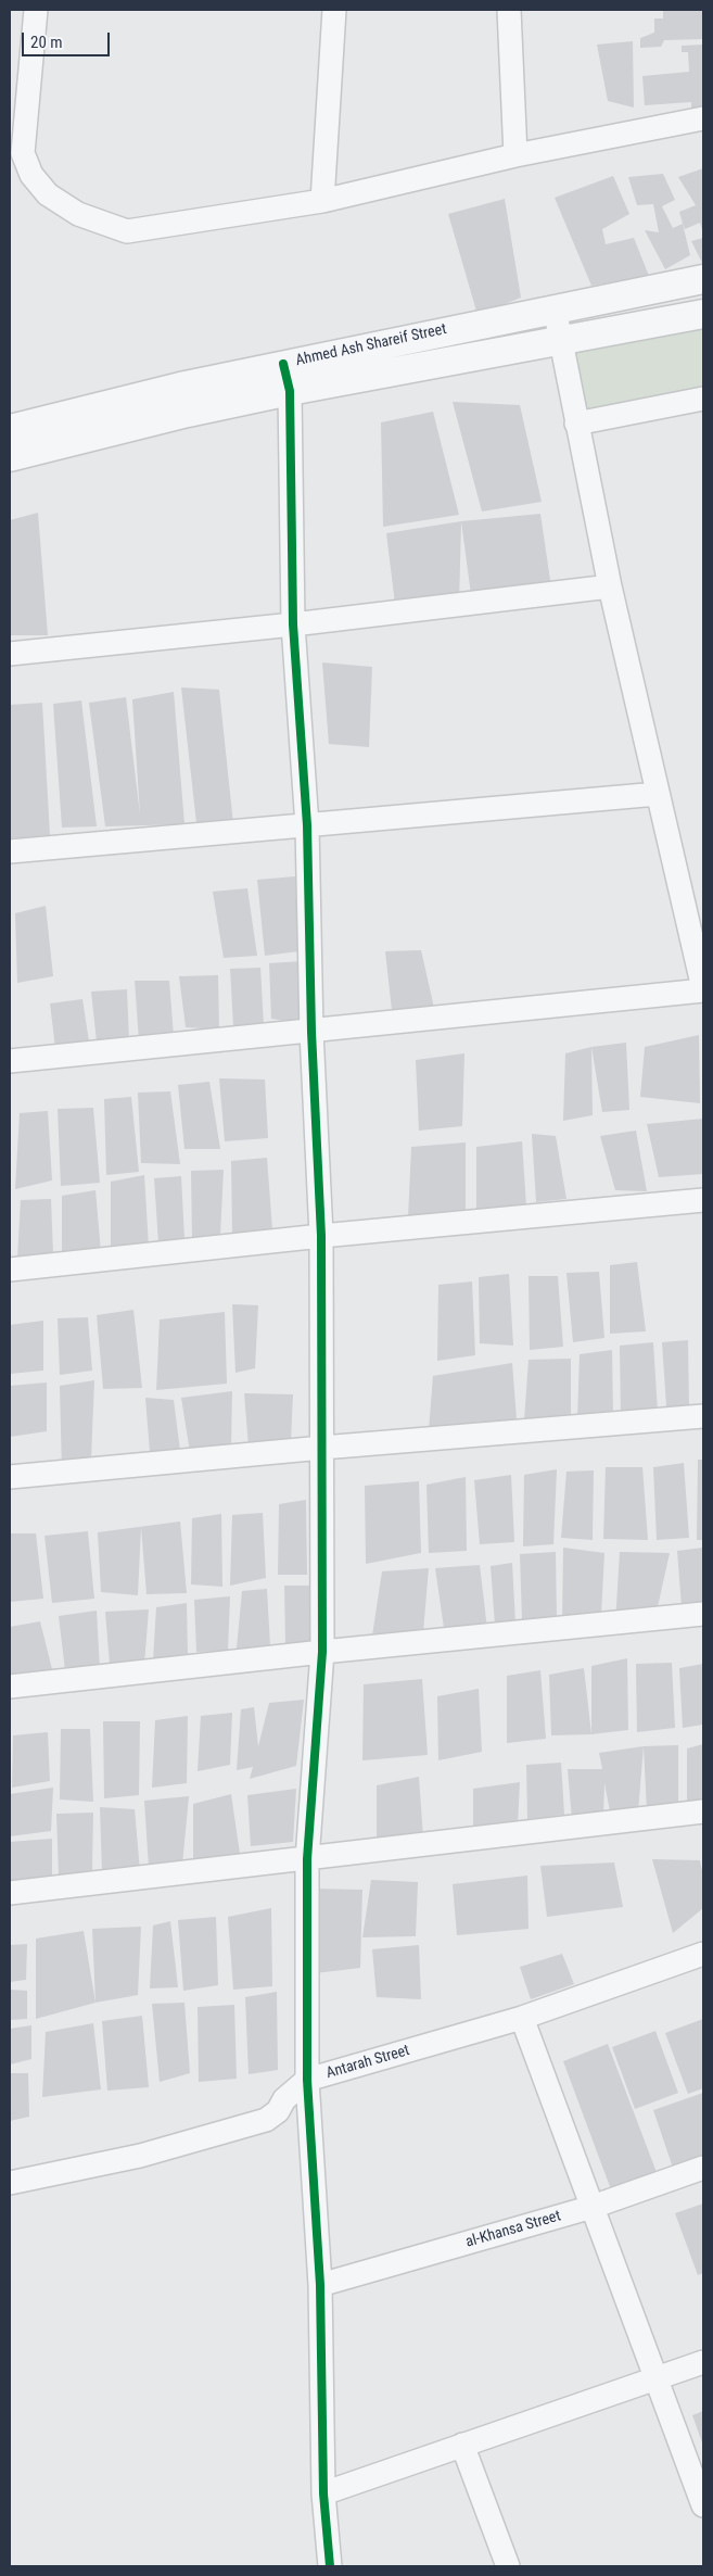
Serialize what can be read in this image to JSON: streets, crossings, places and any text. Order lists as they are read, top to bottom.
{
  "streets": {
    "street": ["Ahmed Ash Shareif Street", "Antarah Street", "al-Khansa Street"]
  },
  "scale_bar": "20 m"
}
